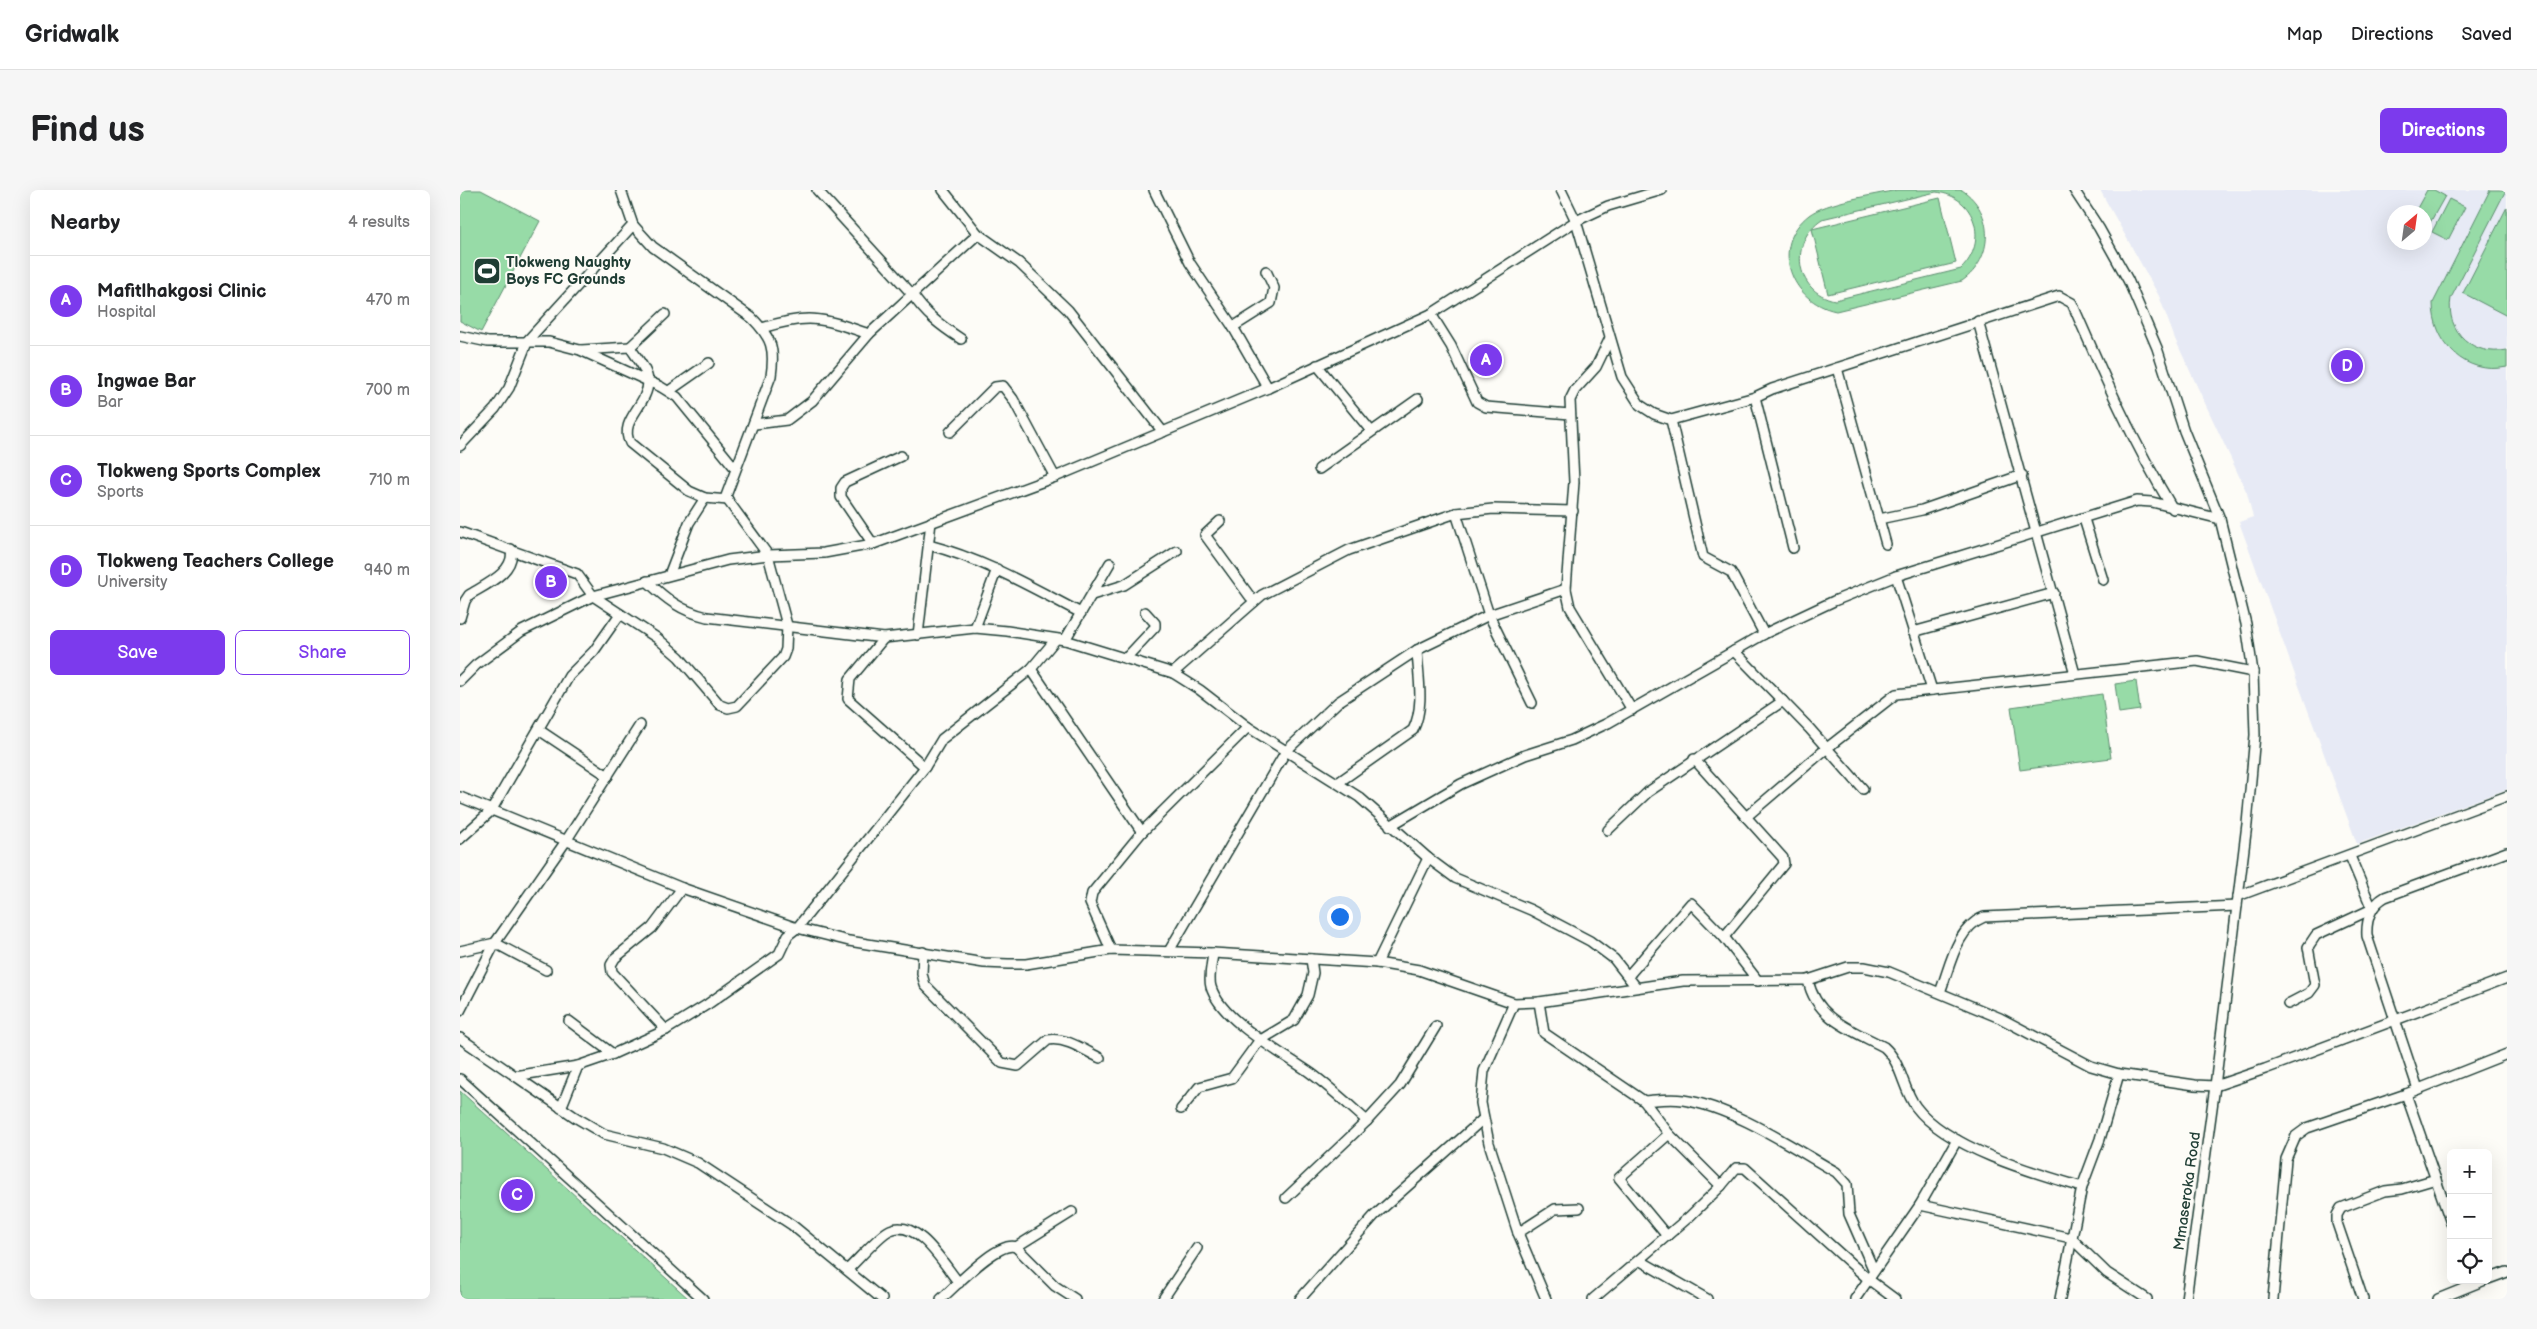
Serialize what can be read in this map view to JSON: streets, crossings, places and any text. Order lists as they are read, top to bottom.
{
  "streets": {
    "street": ["Mmaseroka Road"]
  },
  "places": {
    "sports": ["Tlokweng Naughty Boys FC Grounds"]
  },
  "north": "top right",
  "page": {
    "header": "Gridwalk",
    "nav": ["Map", "Directions", "Saved"],
    "buttons": [
      "Directions",
      ["Save", "Share"]
    ],
    "title": "Find us",
    "heading": ["Nearby", "4 results"],
    "list": [
      {
        "mark": "A",
        "name": "Mafitlhakgosi Clinic",
        "note": "Hospital",
        "value": "470 m"
      },
      {
        "mark": "B",
        "name": "Ingwae Bar",
        "note": "Bar",
        "value": "700 m"
      },
      {
        "mark": "C",
        "name": "Tlokweng Sports Complex",
        "note": "Sports",
        "value": "710 m"
      },
      {
        "mark": "D",
        "name": "Tlokweng Teachers College",
        "note": "University",
        "value": "940 m"
      }
    ],
    "pins": [
      "A",
      "D",
      "B",
      "C"
    ],
    "map_buttons": ["+", "−"]
  }
}
